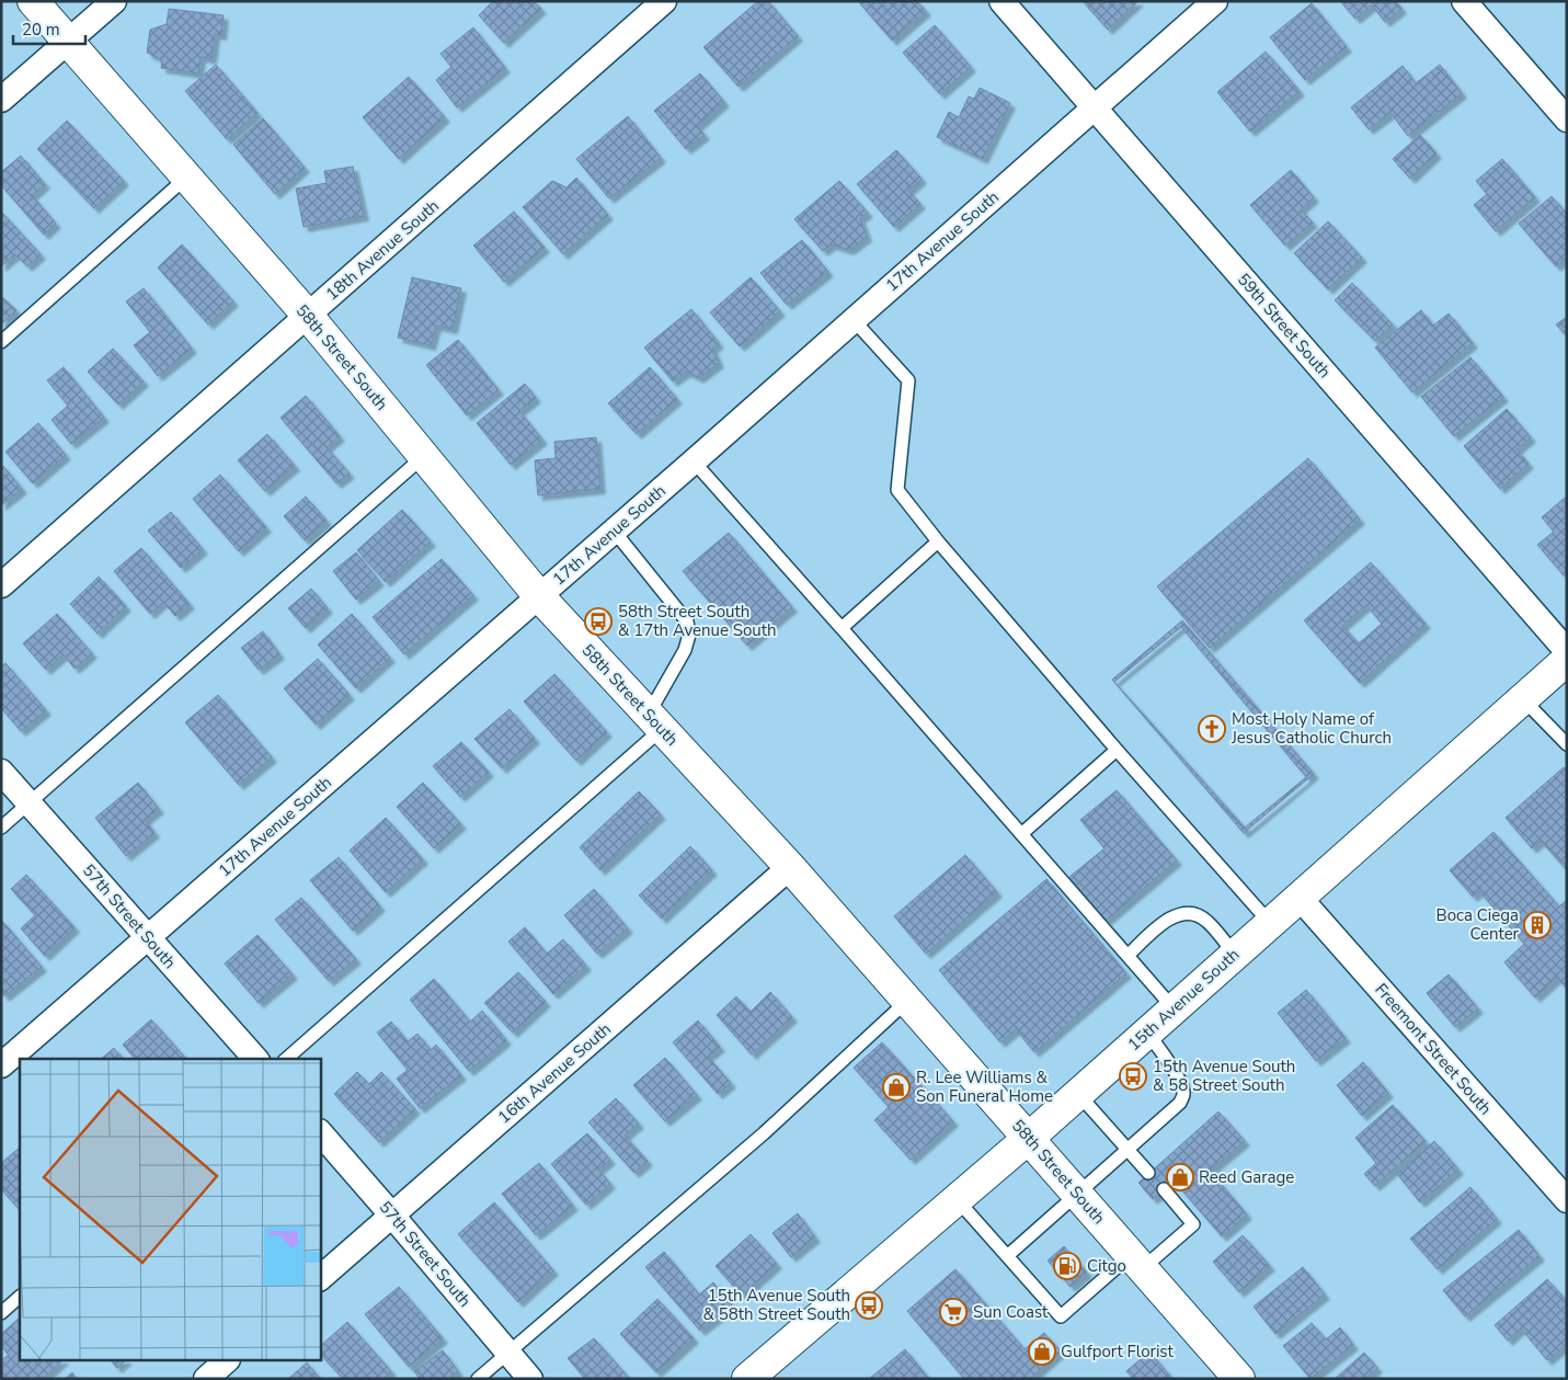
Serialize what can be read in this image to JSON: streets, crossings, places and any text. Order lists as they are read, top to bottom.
{
  "streets": {
    "street": [
      "17th Avenue South",
      "18th Avenue South",
      "59th Street South",
      "58th Street South",
      "57th Street South",
      "15th Avenue South",
      "Freemont Street South",
      "16th Avenue South"
    ]
  },
  "crossings": [
    ["17th Avenue South", "59th Street South"],
    ["17th Avenue South", "58th Street South"],
    ["17th Avenue South", "57th Street South"],
    ["18th Avenue South", "58th Street South"],
    ["58th Street South", "15th Avenue South"],
    ["58th Street South", "16th Avenue South"],
    ["57th Street South", "16th Avenue South"],
    ["15th Avenue South", "Freemont Street South"]
  ],
  "places": {
    "bus stop": ["58th Street South & 17th Avenue South", "15th Avenue South & 58 Street South", "15th Avenue South & 58th Street South"],
    "church": ["Most Holy Name of Jesus Catholic Church"],
    "building": ["Boca Ciega Center"],
    "shop": ["R. Lee Williams & Son Funeral Home", "Reed Garage", "Gulfport Florist"],
    "fuel station": ["Citgo"],
    "supermarket": ["Sun Coast"]
  },
  "scale_bar": "20 m"
}
